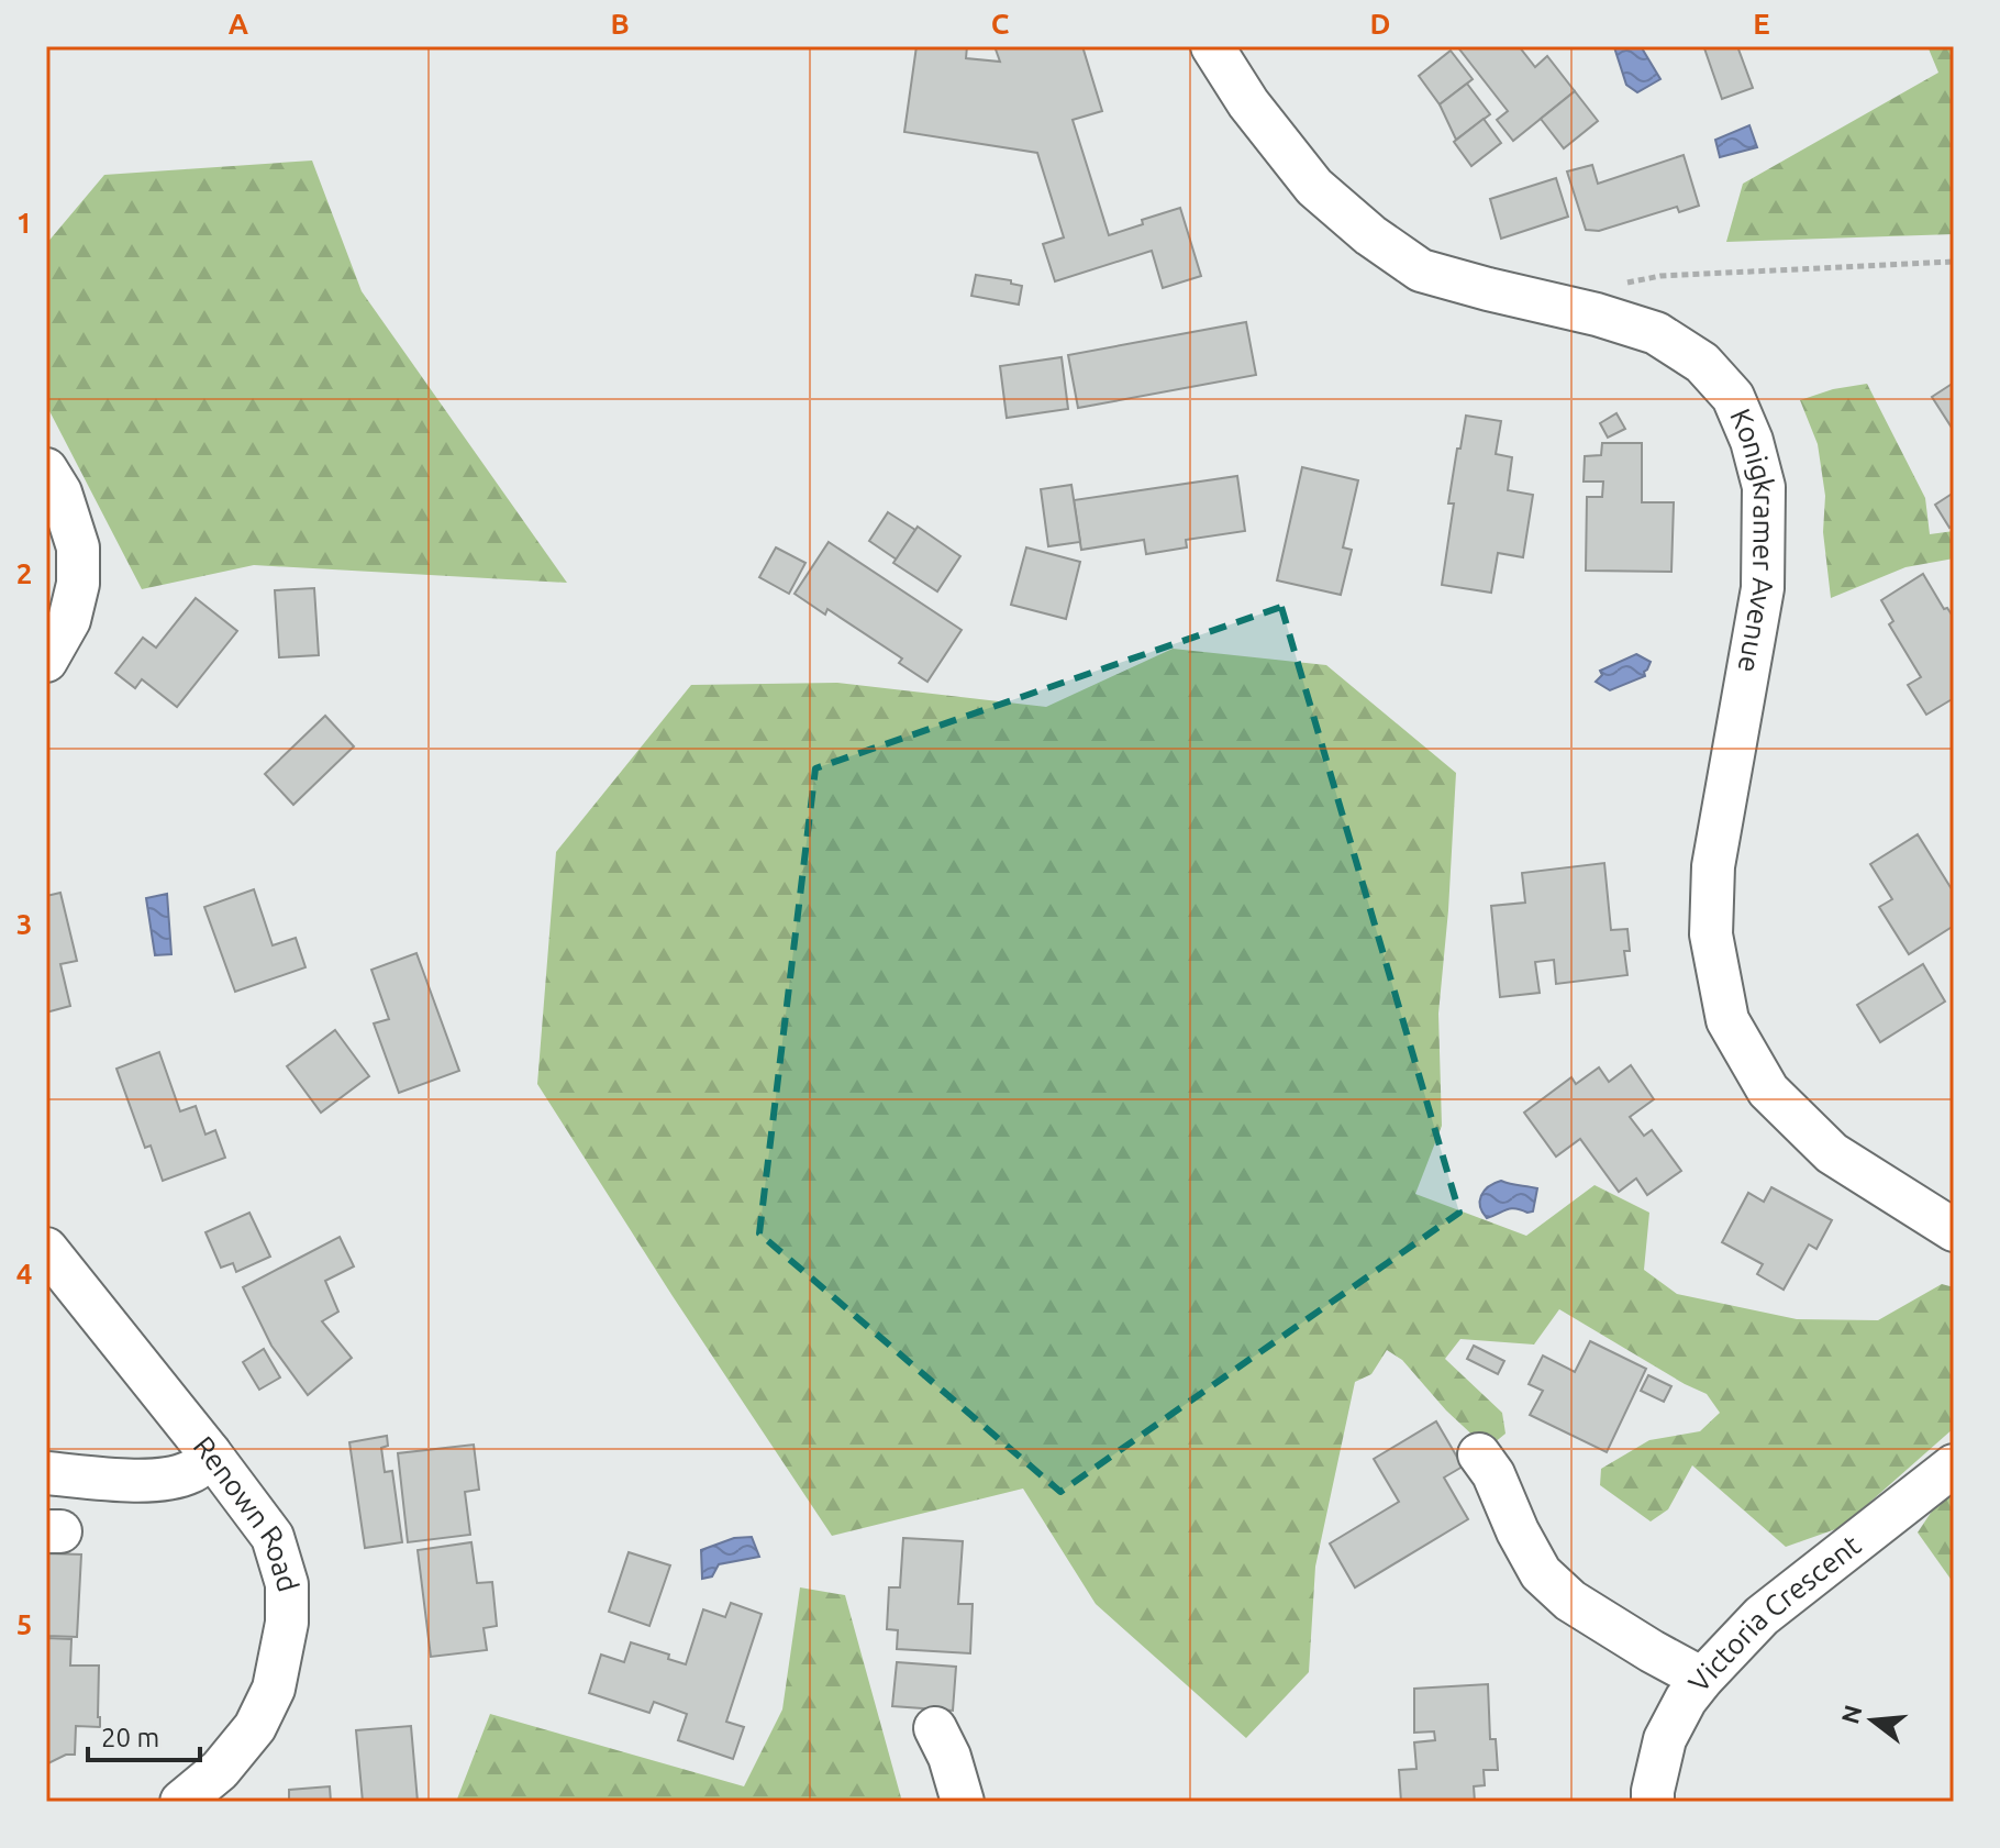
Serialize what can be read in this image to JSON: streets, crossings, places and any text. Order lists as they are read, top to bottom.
{
  "streets": {
    "street": ["Konigkramer Avenue", "Renown Road", "Victoria Crescent"]
  },
  "scale_bar": "20 m",
  "north": "left",
  "grid": {
    "columns": [
      "A",
      "B",
      "C",
      "D",
      "E"
    ],
    "rows": [
      "1",
      "2",
      "3",
      "4",
      "5"
    ]
  }
}
